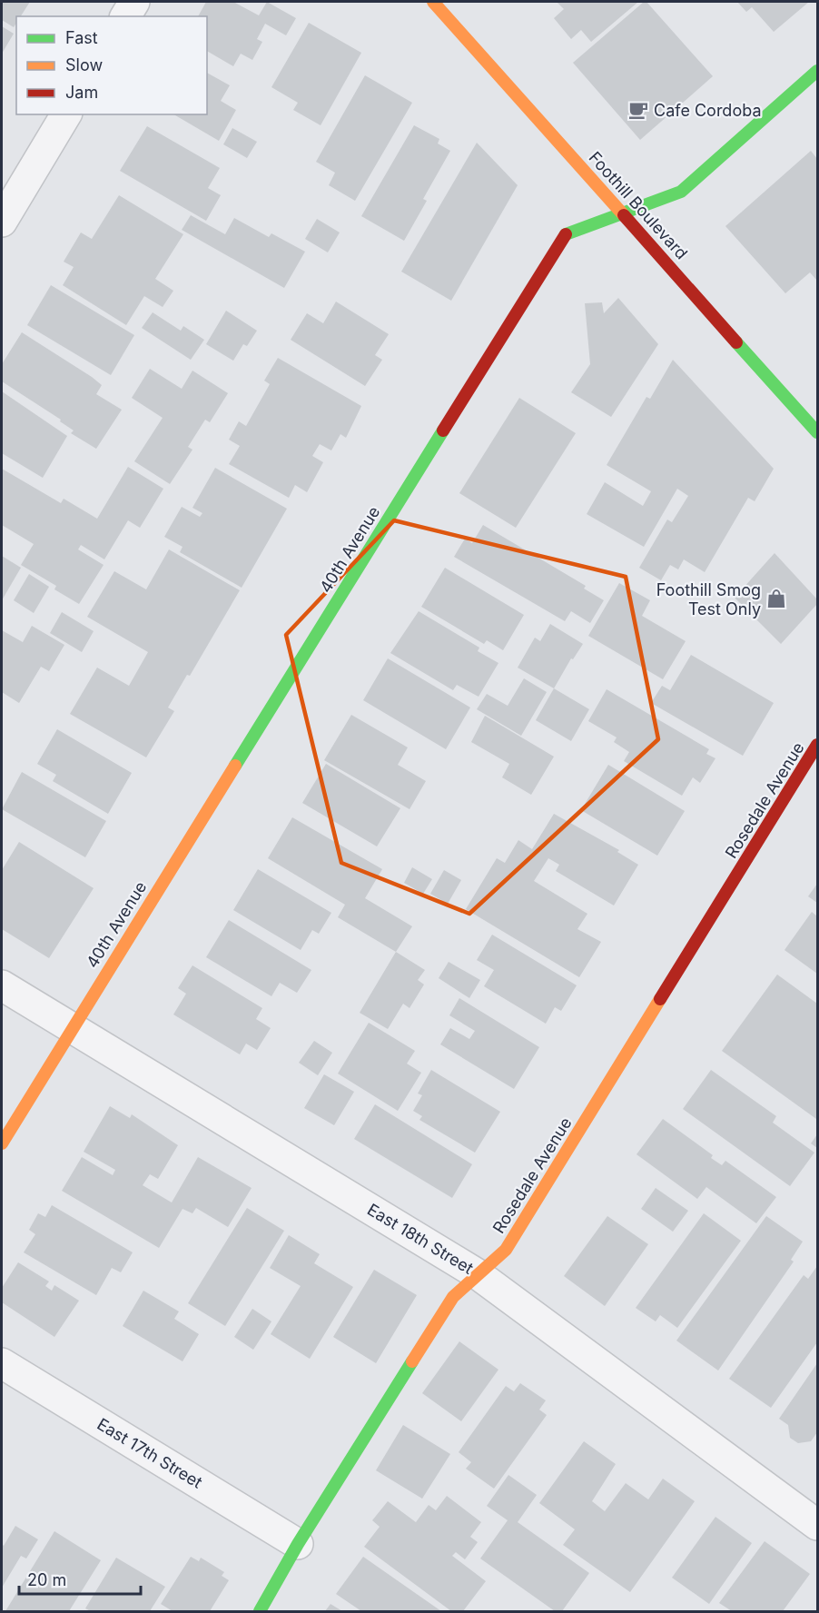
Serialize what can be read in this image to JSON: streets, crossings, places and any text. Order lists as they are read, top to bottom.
{
  "streets": {
    "street": [
      "Foothill Boulevard",
      "40th Avenue",
      "Rosedale Avenue",
      "East 18th Street",
      "East 17th Street"
    ]
  },
  "crossings": [
    ["Foothill Boulevard", "40th Avenue"],
    ["40th Avenue", "East 18th Street"],
    ["Rosedale Avenue", "East 18th Street"],
    ["Rosedale Avenue", "East 17th Street"]
  ],
  "places": {
    "cafe": ["Cafe Cordoba"],
    "shop": ["Foothill Smog Test Only"]
  },
  "legend": ["Fast", "Slow", "Jam"],
  "scale_bar": "20 m"
}
